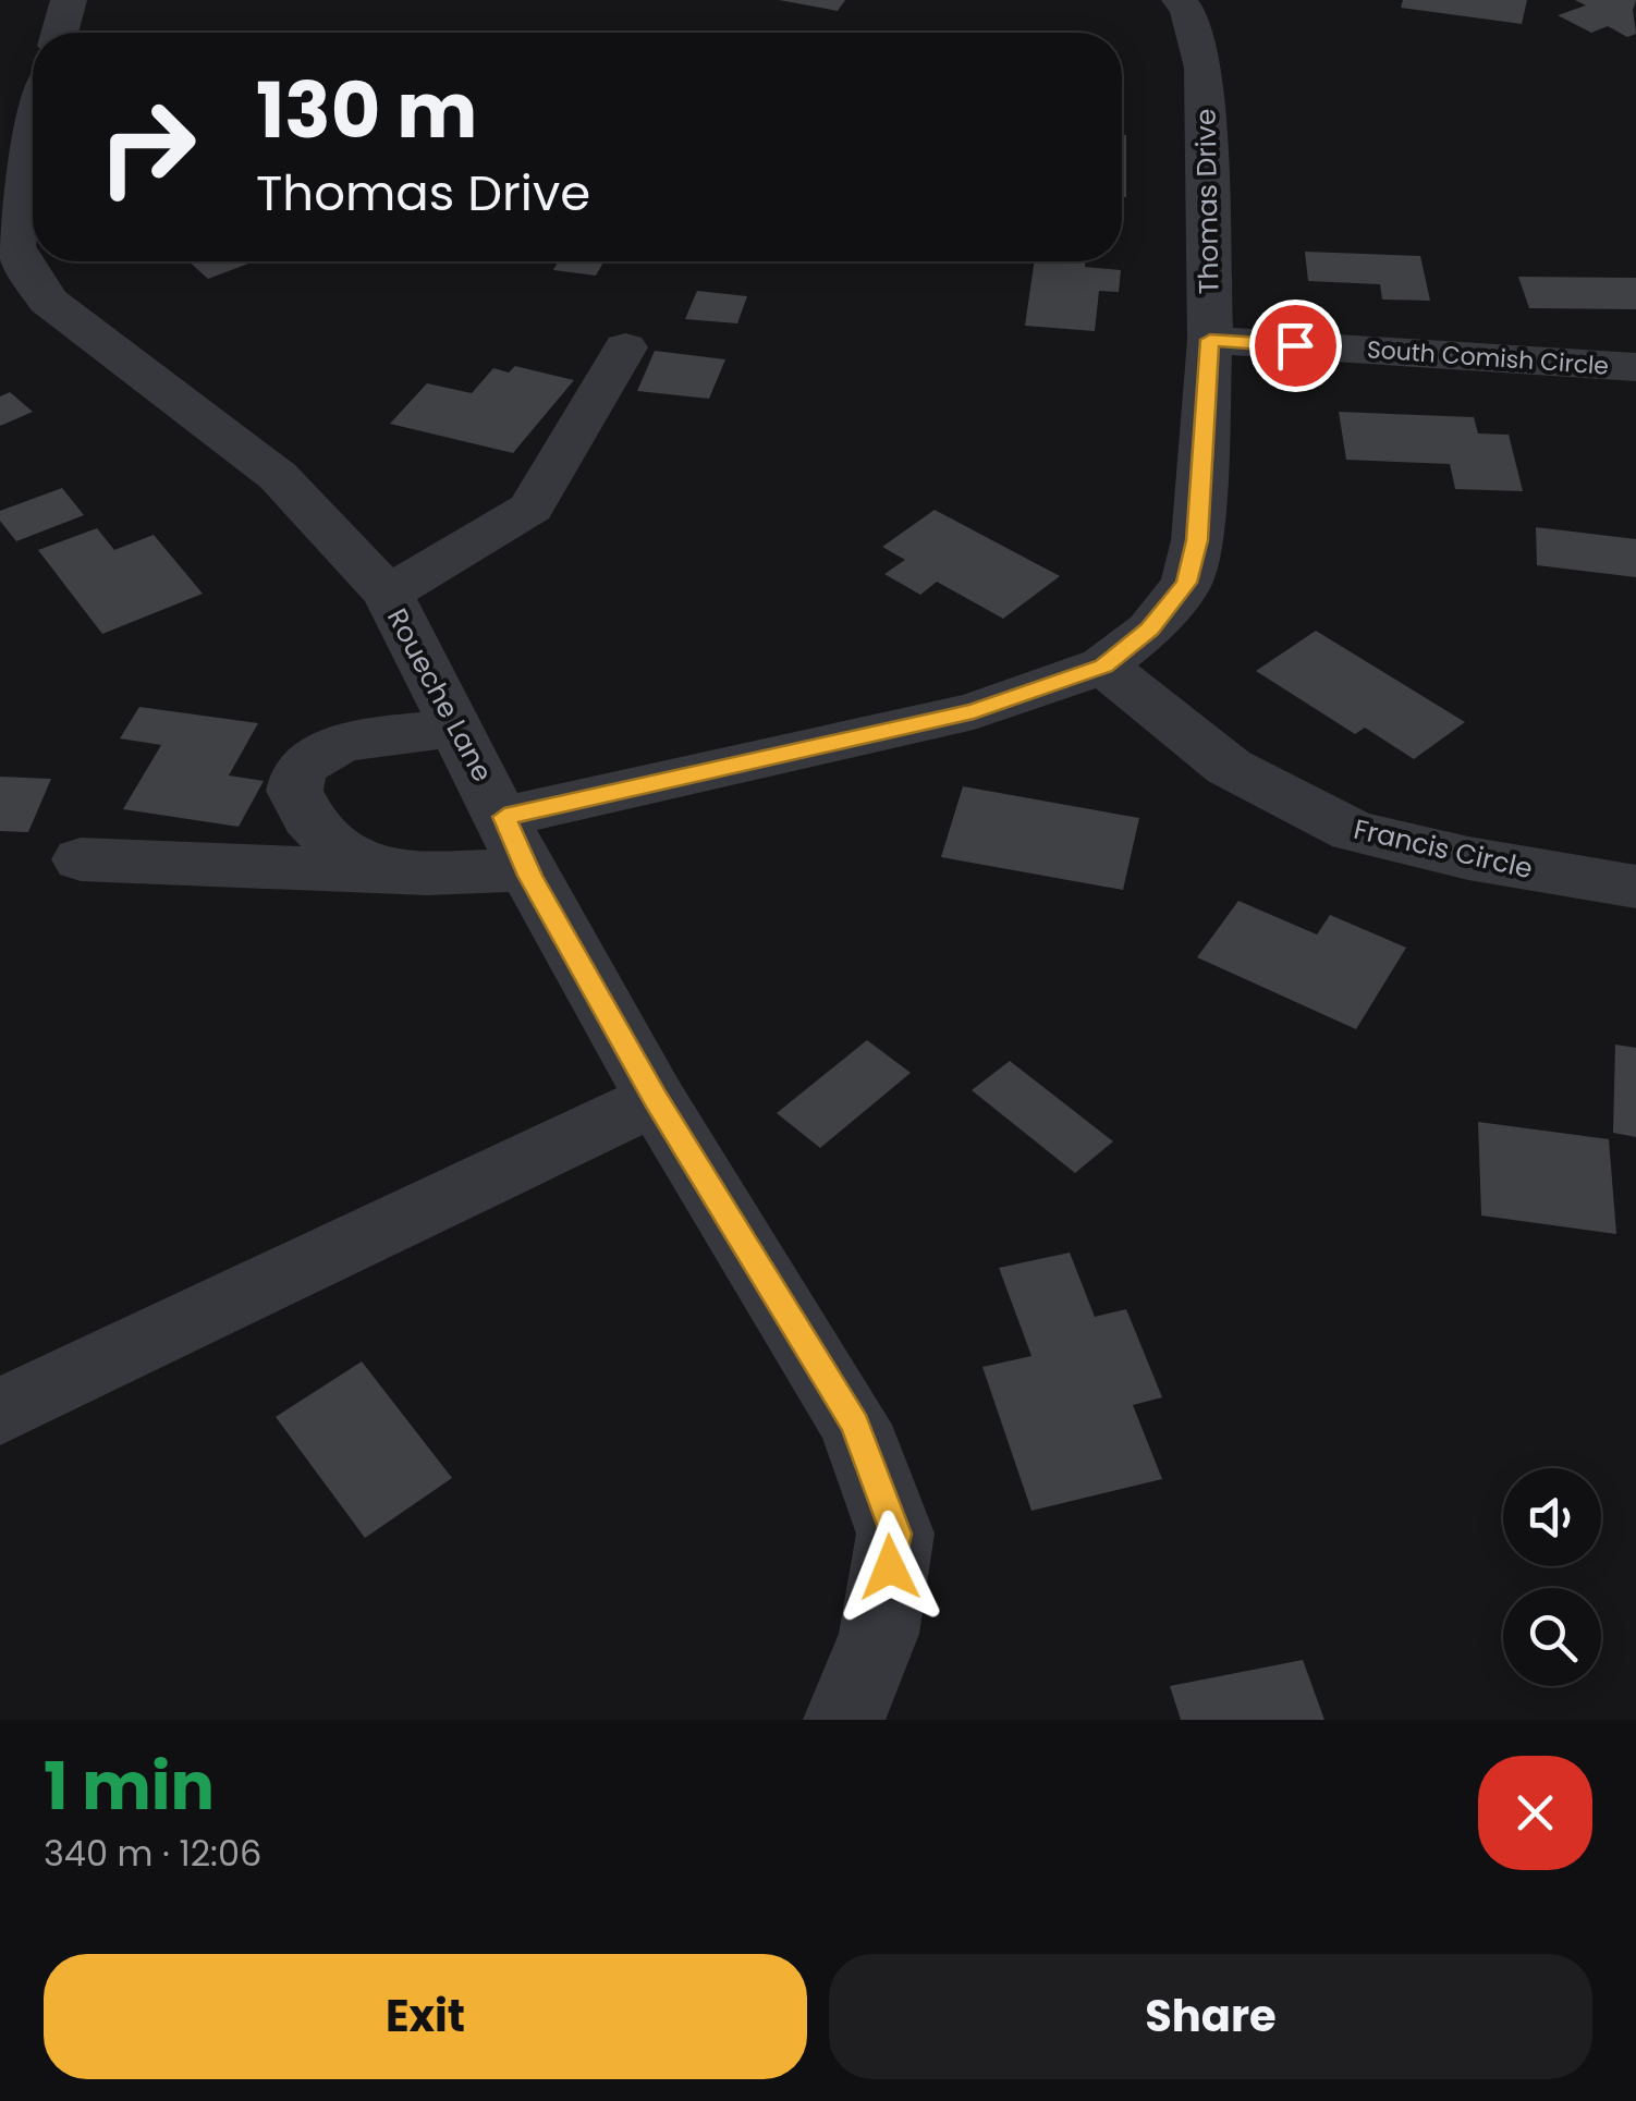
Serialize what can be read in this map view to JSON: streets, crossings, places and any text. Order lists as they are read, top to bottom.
{
  "streets": {
    "street": [
      "Thomas Drive",
      "South Comish Circle",
      "Roueche Lane",
      "Francis Circle"
    ]
  },
  "crossings": [
    ["Thomas Drive", "South Comish Circle"],
    ["Thomas Drive", "Roueche Lane"],
    ["Thomas Drive", "Francis Circle"]
  ],
  "page": {
    "turn": ["130 m", "Thomas Drive"],
    "heading": ["1 min", "340 m · 12:06"],
    "buttons": ["Exit", "Share"]
  }
}
